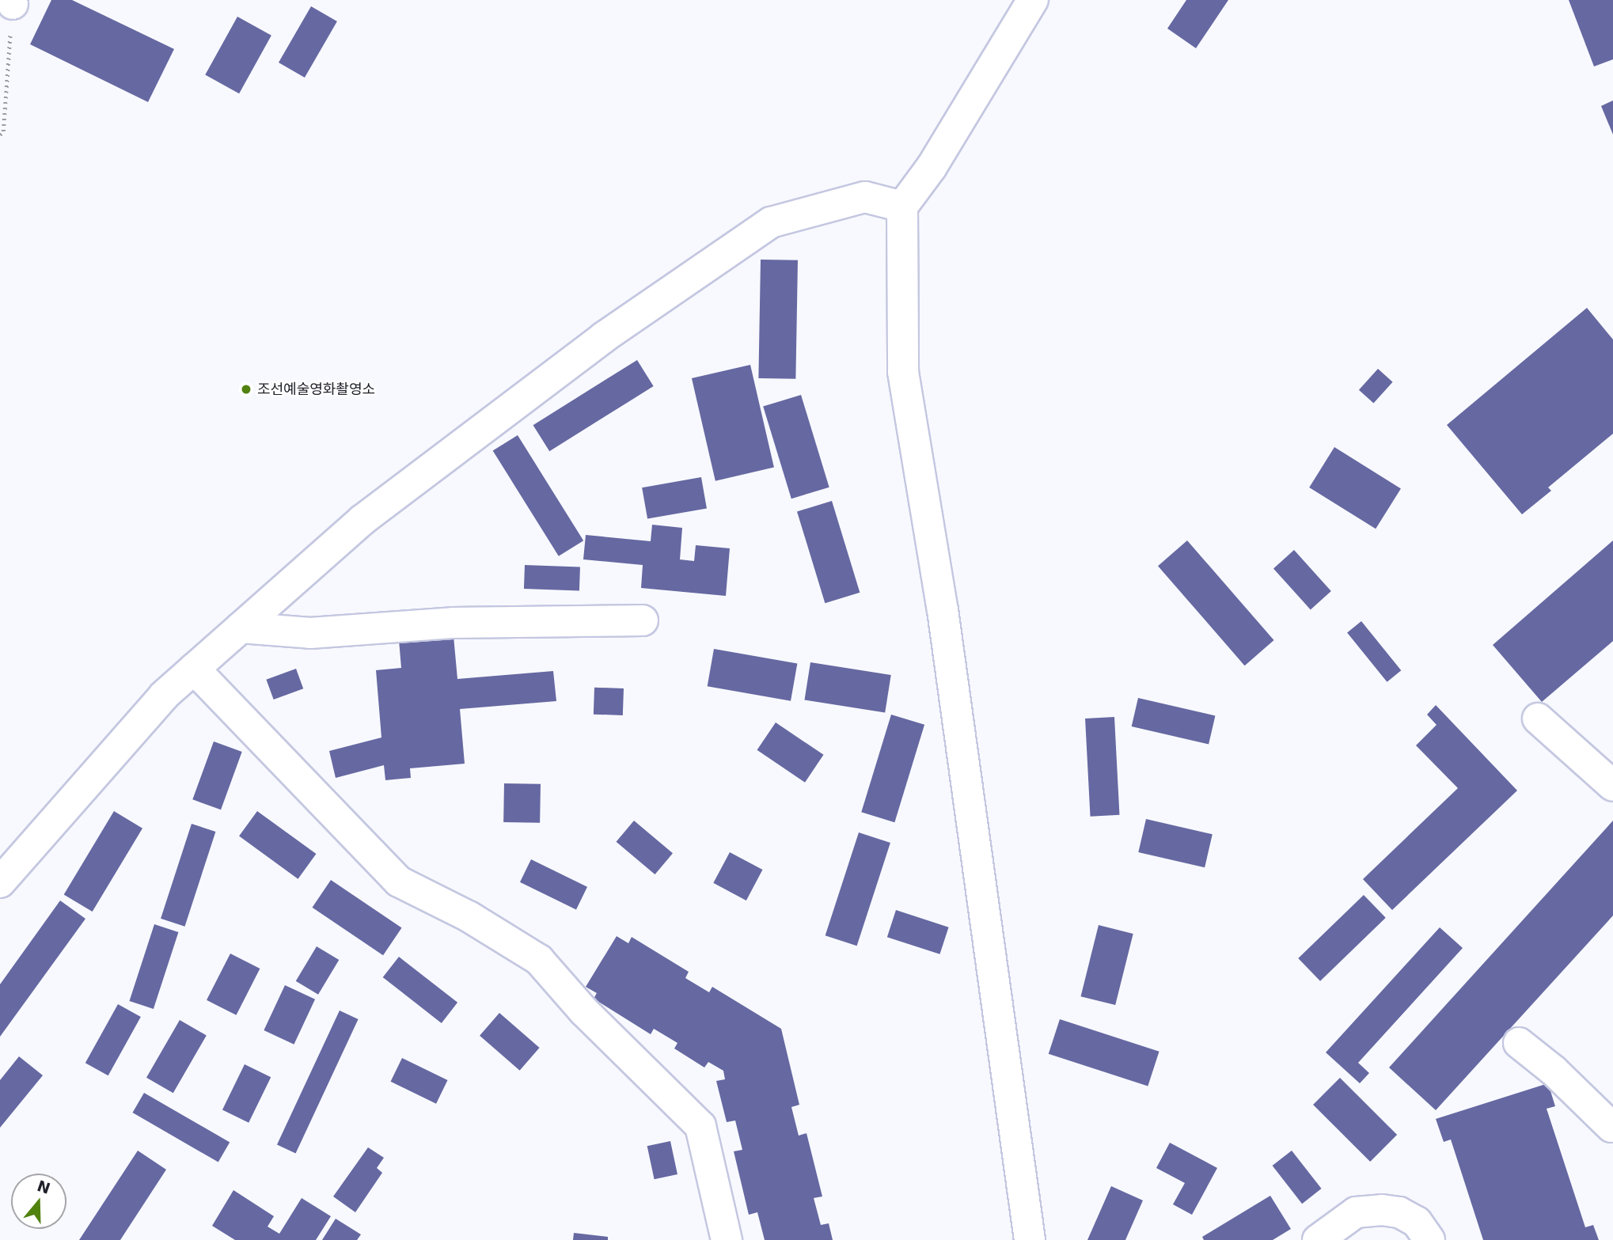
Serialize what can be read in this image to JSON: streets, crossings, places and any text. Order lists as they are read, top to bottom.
{
  "places": ["조선예술영화촬영소"],
  "north": "top"
}
